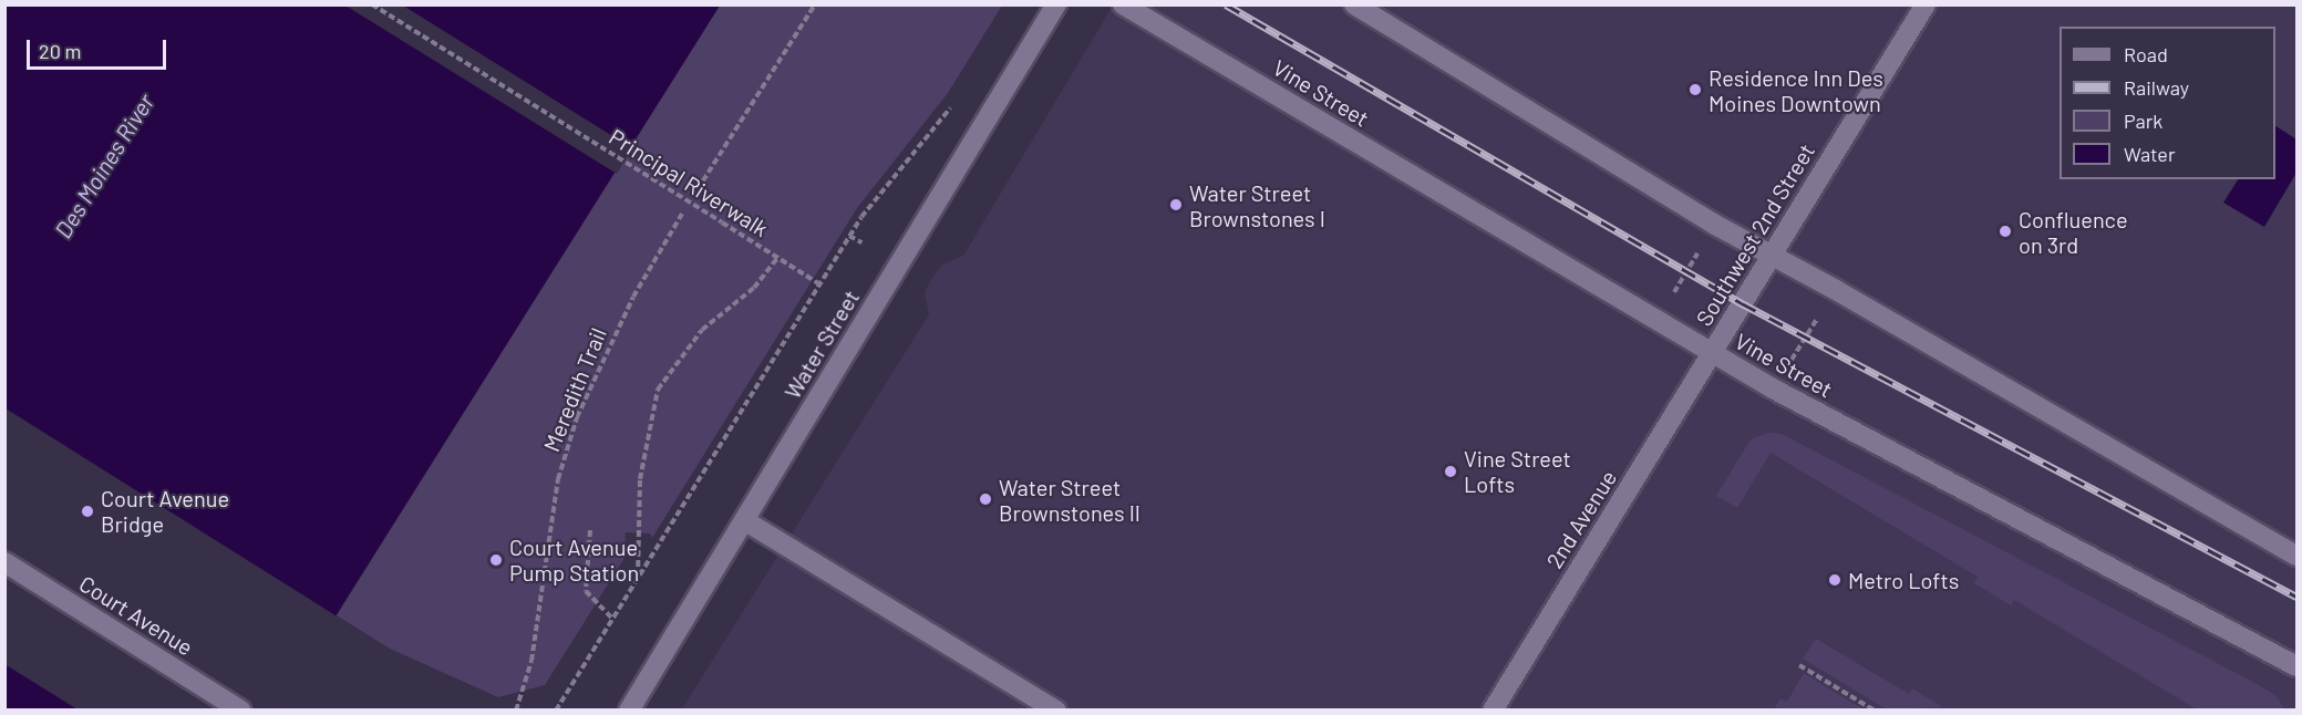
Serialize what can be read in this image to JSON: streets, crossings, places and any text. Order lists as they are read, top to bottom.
{
  "streets": {
    "street": [
      "Vine Street",
      "Southwest 2nd Street",
      "Water Street",
      "2nd Avenue",
      "Court Avenue"
    ],
    "path": ["Principal Riverwalk", "Meredith Trail"]
  },
  "crossings": [
    ["Vine Street", "Southwest 2nd Street"],
    ["Vine Street", "2nd Avenue"],
    ["Southwest 2nd Street", "2nd Avenue"]
  ],
  "water": ["Des Moines River"],
  "places": [
    "Residence Inn Des Moines Downtown",
    "Water Street Brownstones I",
    "Confluence on 3rd",
    "Vine Street Lofts",
    "Water Street Brownstones II",
    "Court Avenue Bridge",
    "Court Avenue Pump Station",
    "Metro Lofts"
  ],
  "legend": [
    "Road",
    "Railway",
    "Park",
    "Water"
  ],
  "scale_bar": "20 m"
}
